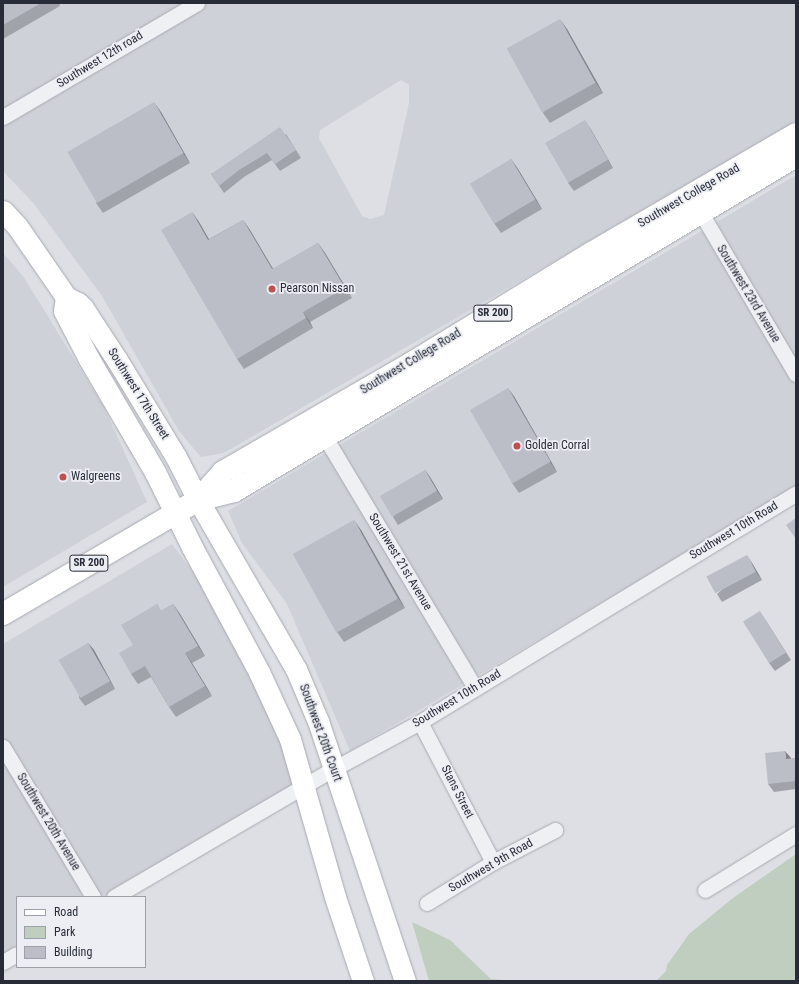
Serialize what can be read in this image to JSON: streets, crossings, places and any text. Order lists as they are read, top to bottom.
{
  "streets": {
    "main road": [
      "Southwest College Road",
      "SR 200",
      "Southwest 17th Street",
      "Southwest 20th Court"
    ],
    "street": [
      "Southwest 12th road",
      "Southwest 23rd Avenue",
      "Southwest 10th Road",
      "Southwest 21st Avenue",
      "Stans Street",
      "Southwest 20th Avenue",
      "Southwest 9th Road"
    ]
  },
  "crossings": [
    ["Southwest College Road", "Southwest 23rd Avenue"],
    ["Southwest College Road", "Southwest 17th Street"],
    ["Southwest College Road", "Southwest 21st Avenue"],
    ["Southwest College Road", "Southwest 20th Court"],
    ["Southwest 17th Street", "Southwest 20th Court"],
    ["Southwest 10th Road", "Southwest 21st Avenue"],
    ["Southwest 10th Road", "Southwest 20th Court"],
    ["Southwest 10th Road", "Stans Street"],
    ["Stans Street", "Southwest 9th Road"]
  ],
  "places": ["Pearson Nissan", "Golden Corral", "Walgreens"],
  "legend": ["Road", "Park", "Building"]
}
